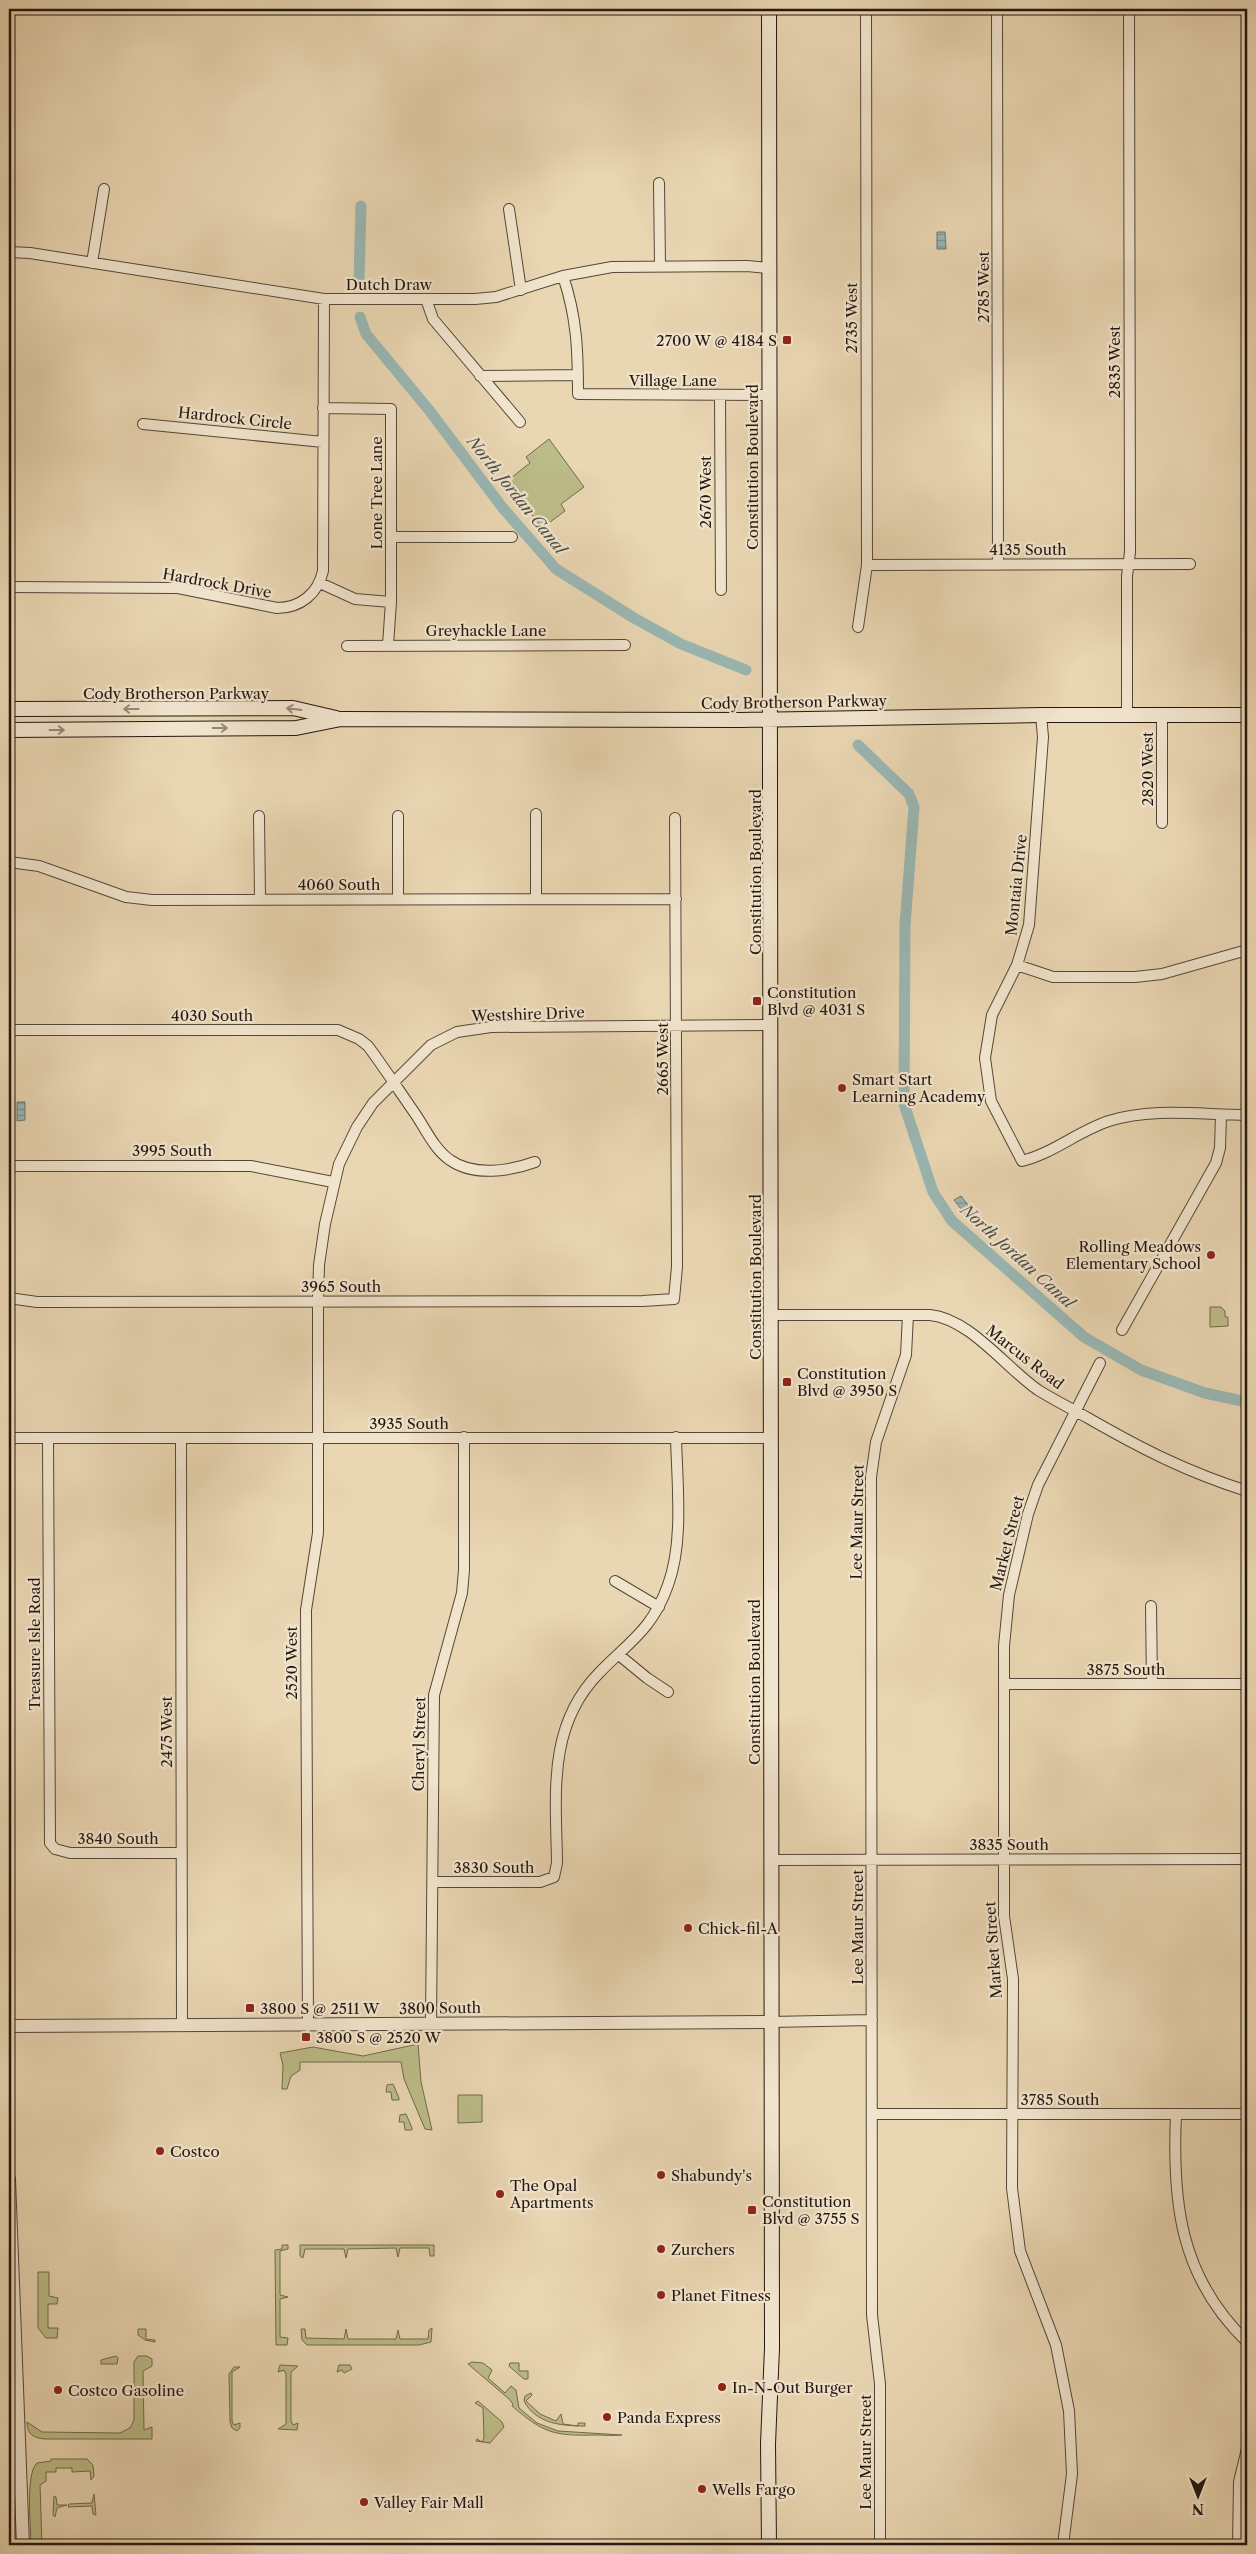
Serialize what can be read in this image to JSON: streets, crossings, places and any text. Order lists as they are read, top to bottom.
{
  "streets": {
    "main road": ["Constitution Boulevard", "Cody Brotherson Parkway"],
    "street": [
      "Dutch Draw",
      "2785 West",
      "2735 West",
      "2835 West",
      "Village Lane",
      "Hardrock Circle",
      "2670 West",
      "Lone Tree Lane",
      "4135 South",
      "Hardrock Drive",
      "Greyhackle Lane",
      "2820 West",
      "4060 South",
      "Montaia Drive",
      "Westshire Drive",
      "4030 South",
      "2665 West",
      "3995 South",
      "3965 South",
      "Marcus Road",
      "3935 South",
      "Lee Maur Street",
      "Market Street",
      "Treasure Isle Road",
      "2520 West",
      "3875 South",
      "2475 West",
      "Cheryl Street",
      "3840 South",
      "3835 South",
      "3830 South",
      "3800 South",
      "3785 South"
    ]
  },
  "crossings": [
    ["Dutch Draw", "Constitution Boulevard"],
    ["2785 West", "4135 South"],
    ["2735 West", "4135 South"],
    ["2835 West", "4135 South"],
    ["2835 West", "Cody Brotherson Parkway"],
    ["Village Lane", "Constitution Boulevard"],
    ["Village Lane", "2670 West"],
    ["Constitution Boulevard", "Cody Brotherson Parkway"],
    ["Constitution Boulevard", "Westshire Drive"],
    ["Constitution Boulevard", "Marcus Road"],
    ["Constitution Boulevard", "3935 South"],
    ["Constitution Boulevard", "3835 South"],
    ["Constitution Boulevard", "3800 South"],
    ["Lone Tree Lane", "Greyhackle Lane"],
    ["Cody Brotherson Parkway", "2820 West"],
    ["Cody Brotherson Parkway", "Montaia Drive"],
    ["4060 South", "2665 West"],
    ["Westshire Drive", "4030 South"],
    ["Westshire Drive", "2665 West"],
    ["Westshire Drive", "3995 South"],
    ["Westshire Drive", "3965 South"],
    ["Westshire Drive", "2520 West"],
    ["2665 West", "3965 South"],
    ["3965 South", "2520 West"],
    ["Marcus Road", "Lee Maur Street"],
    ["Marcus Road", "Market Street"],
    ["3935 South", "Treasure Isle Road"],
    ["3935 South", "2520 West"],
    ["3935 South", "2475 West"],
    ["3935 South", "Cheryl Street"],
    ["Lee Maur Street", "3835 South"],
    ["Lee Maur Street", "3800 South"],
    ["Lee Maur Street", "3785 South"],
    ["Market Street", "3875 South"],
    ["Market Street", "3835 South"],
    ["Market Street", "3785 South"],
    ["Treasure Isle Road", "3840 South"],
    ["2520 West", "3800 South"],
    ["2475 West", "3840 South"],
    ["2475 West", "3800 South"],
    ["Cheryl Street", "3830 South"],
    ["Cheryl Street", "3800 South"]
  ],
  "water": ["North Jordan Canal"],
  "places": {
    "transit": [
      "2700 W @ 4184 S",
      "Constitution Blvd @ 4031 S",
      "Constitution Blvd @ 3950 S",
      "3800 S @ 2511 W",
      "3800 S @ 2520 W",
      "Constitution Blvd @ 3755 S"
    ],
    "other": [
      "Smart Start Learning Academy",
      "Rolling Meadows Elementary School",
      "Chick-fil-A",
      "Costco",
      "Shabundy's",
      "The Opal Apartments",
      "Zurchers",
      "Planet Fitness",
      "In-N-Out Burger",
      "Costco Gasoline",
      "Panda Express",
      "Wells Fargo",
      "Valley Fair Mall"
    ]
  },
  "north": "bottom"
}
